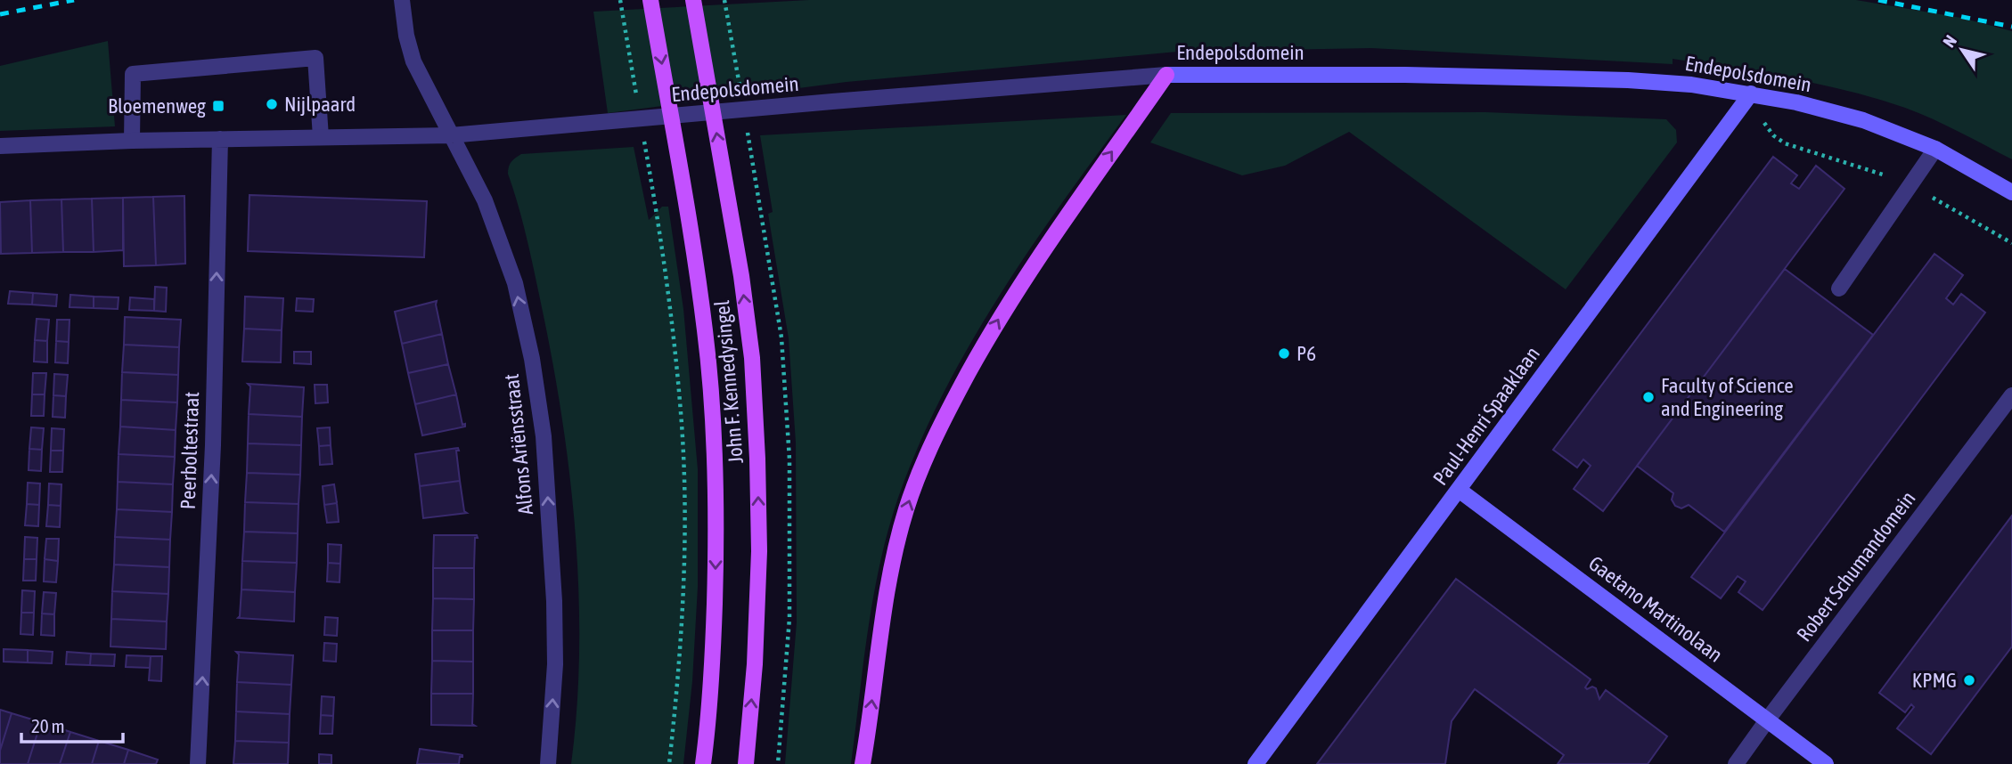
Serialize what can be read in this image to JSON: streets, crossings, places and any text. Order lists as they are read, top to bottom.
{
  "streets": {
    "main road": ["John F. Kennedysingel"],
    "street": [
      "Endepolsdomein",
      "Paul-Henri Spaaklaan",
      "Alfons Ariënsstraat",
      "Peerboltestraat",
      "Robert Schumandomein",
      "Gaetano Martinolaan"
    ]
  },
  "crossings": [
    ["Endepolsdomein", "Paul-Henri Spaaklaan"],
    ["Endepolsdomein", "Alfons Ariënsstraat"],
    ["Paul-Henri Spaaklaan", "Gaetano Martinolaan"],
    ["Robert Schumandomein", "Gaetano Martinolaan"]
  ],
  "one_way": ["Alfons Ariënsstraat", "Peerboltestraat"],
  "places": {
    "other": [
      "Nijlpaard",
      "P6",
      "Faculty of Science and Engineering",
      "KPMG"
    ],
    "transit": ["Bloemenweg"]
  },
  "scale_bar": "20 m",
  "north": "top left"
}
